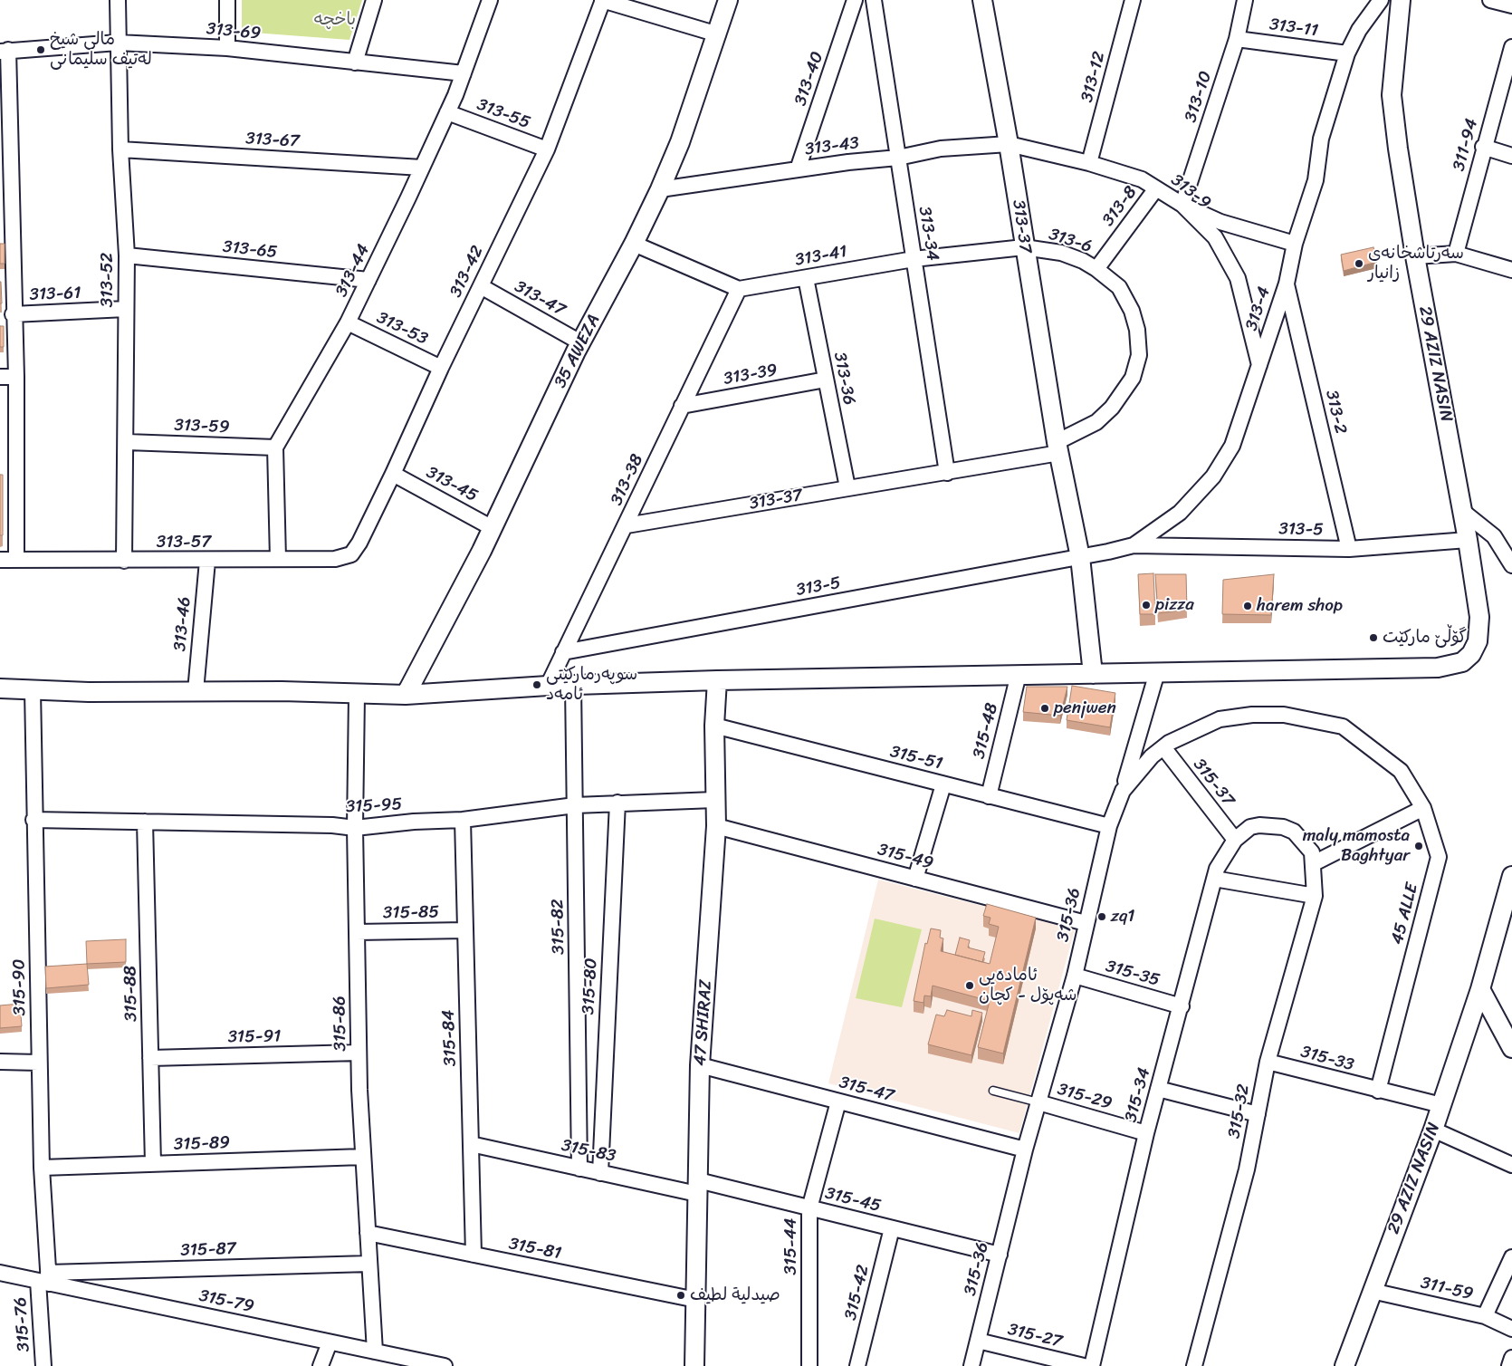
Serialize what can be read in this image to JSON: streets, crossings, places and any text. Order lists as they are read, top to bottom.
{
  "streets": {
    "street": [
      "313-11",
      "313-69",
      "313-12",
      "313-40",
      "313-10",
      "313-55",
      "313-67",
      "311-94",
      "313-43",
      "313-9",
      "313-8",
      "313-37",
      "313-34",
      "313-6",
      "313-65",
      "313-41",
      "313-44",
      "313-42",
      "313-52",
      "313-61",
      "313-47",
      "313-4",
      "313-53",
      "35 AWEZA",
      "29 AZIZ NASIN",
      "313-39",
      "313-36",
      "313-2",
      "313-59",
      "313-38",
      "313-45",
      "313-5",
      "313-57",
      "313-46",
      "315-48",
      "315-51",
      "315-37",
      "315-95",
      "315-49",
      "315-85",
      "45 ALLE",
      "315-36",
      "315-82",
      "315-35",
      "315-80",
      "315-90",
      "315-88",
      "47 SHIRAZ",
      "315-86",
      "315-91",
      "315-84",
      "315-33",
      "315-47",
      "315-34",
      "315-29",
      "315-32",
      "315-89",
      "315-83",
      "315-45",
      "315-44",
      "315-81",
      "315-87",
      "311-59",
      "315-42",
      "315-79",
      "315-76",
      "315-27"
    ]
  },
  "crossings": [
    ["313-11", "313-10"],
    ["313-11", "313-4"],
    ["313-69", "313-44"],
    ["313-69", "313-52"],
    ["313-12", "313-9"],
    ["313-40", "313-43"],
    ["313-10", "313-9"],
    ["313-55", "313-44"],
    ["313-55", "313-42"],
    ["313-67", "313-44"],
    ["313-67", "313-52"],
    ["313-43", "313-9"],
    ["313-43", "313-37"],
    ["313-43", "313-34"],
    ["313-43", "35 AWEZA"],
    ["313-9", "313-8"],
    ["313-9", "313-37"],
    ["313-9", "313-4"],
    ["313-8", "313-6"],
    ["313-37", "313-34"],
    ["313-37", "313-6"],
    ["313-37", "313-41"],
    ["313-37", "313-4"],
    ["313-37", "29 AZIZ NASIN"],
    ["313-37", "313-36"],
    ["313-37", "313-38"],
    ["313-37", "313-5"],
    ["313-34", "313-41"],
    ["313-6", "313-41"],
    ["313-65", "313-44"],
    ["313-65", "313-52"],
    ["313-41", "313-36"],
    ["313-41", "313-38"],
    ["313-44", "313-53"],
    ["313-44", "313-59"],
    ["313-42", "313-47"],
    ["313-42", "313-53"],
    ["313-42", "313-45"],
    ["313-42", "313-57"],
    ["313-52", "313-61"],
    ["313-52", "313-59"],
    ["313-52", "313-57"],
    ["313-47", "35 AWEZA"],
    ["313-4", "313-2"],
    ["313-4", "313-5"],
    ["35 AWEZA", "29 AZIZ NASIN"],
    ["35 AWEZA", "313-45"],
    ["29 AZIZ NASIN", "313-38"],
    ["29 AZIZ NASIN", "313-5"],
    ["29 AZIZ NASIN", "313-46"],
    ["29 AZIZ NASIN", "315-48"],
    ["29 AZIZ NASIN", "315-82"],
    ["29 AZIZ NASIN", "315-90"],
    ["29 AZIZ NASIN", "47 SHIRAZ"],
    ["29 AZIZ NASIN", "315-86"],
    ["29 AZIZ NASIN", "315-33"],
    ["29 AZIZ NASIN", "311-59"],
    ["313-39", "313-36"],
    ["313-39", "313-38"],
    ["313-2", "313-5"],
    ["313-38", "313-5"],
    ["313-57", "313-46"],
    ["315-48", "315-51"],
    ["315-51", "315-36"],
    ["315-51", "47 SHIRAZ"],
    ["315-37", "315-36"],
    ["315-37", "315-34"],
    ["315-95", "315-82"],
    ["315-95", "315-80"],
    ["315-95", "315-90"],
    ["315-95", "315-88"],
    ["315-95", "47 SHIRAZ"],
    ["315-95", "315-86"],
    ["315-95", "315-84"],
    ["315-49", "315-36"],
    ["315-49", "47 SHIRAZ"],
    ["315-85", "315-86"],
    ["315-85", "315-84"],
    ["45 ALLE", "315-36"],
    ["45 ALLE", "315-33"],
    ["315-36", "315-35"],
    ["315-36", "315-47"],
    ["315-36", "315-29"],
    ["315-36", "315-45"],
    ["315-36", "315-27"],
    ["315-82", "315-83"],
    ["315-35", "315-34"],
    ["315-80", "315-83"],
    ["315-90", "315-89"],
    ["315-90", "315-87"],
    ["315-90", "315-79"],
    ["315-90", "315-76"],
    ["315-88", "315-91"],
    ["315-88", "315-89"],
    ["47 SHIRAZ", "315-47"],
    ["47 SHIRAZ", "315-83"],
    ["47 SHIRAZ", "315-45"],
    ["47 SHIRAZ", "315-81"],
    ["315-86", "315-91"],
    ["315-86", "315-89"],
    ["315-86", "315-81"],
    ["315-86", "315-87"],
    ["315-86", "315-79"],
    ["315-84", "315-83"],
    ["315-84", "315-81"],
    ["315-33", "315-32"],
    ["315-47", "315-44"],
    ["315-34", "315-29"],
    ["315-83", "315-45"],
    ["315-45", "315-44"],
    ["315-45", "315-42"],
    ["315-87", "315-79"],
    ["315-87", "315-76"],
    ["315-79", "315-76"]
  ],
  "parks": ["باخچە"],
  "places": [
    "مالی شیخ لەتیف سلیمانی",
    "سەرتاشخانەی زانیار",
    "pizza",
    "harem shop",
    "گۆڵێ مارکێت",
    "سوپەرمارکێتی ئامەد",
    "penjwen",
    "maly mamosta Baghtyar",
    "zq1",
    "ئامادەیی شەپۆل - کچان",
    "صیدلیة لطیف"
  ]
}
